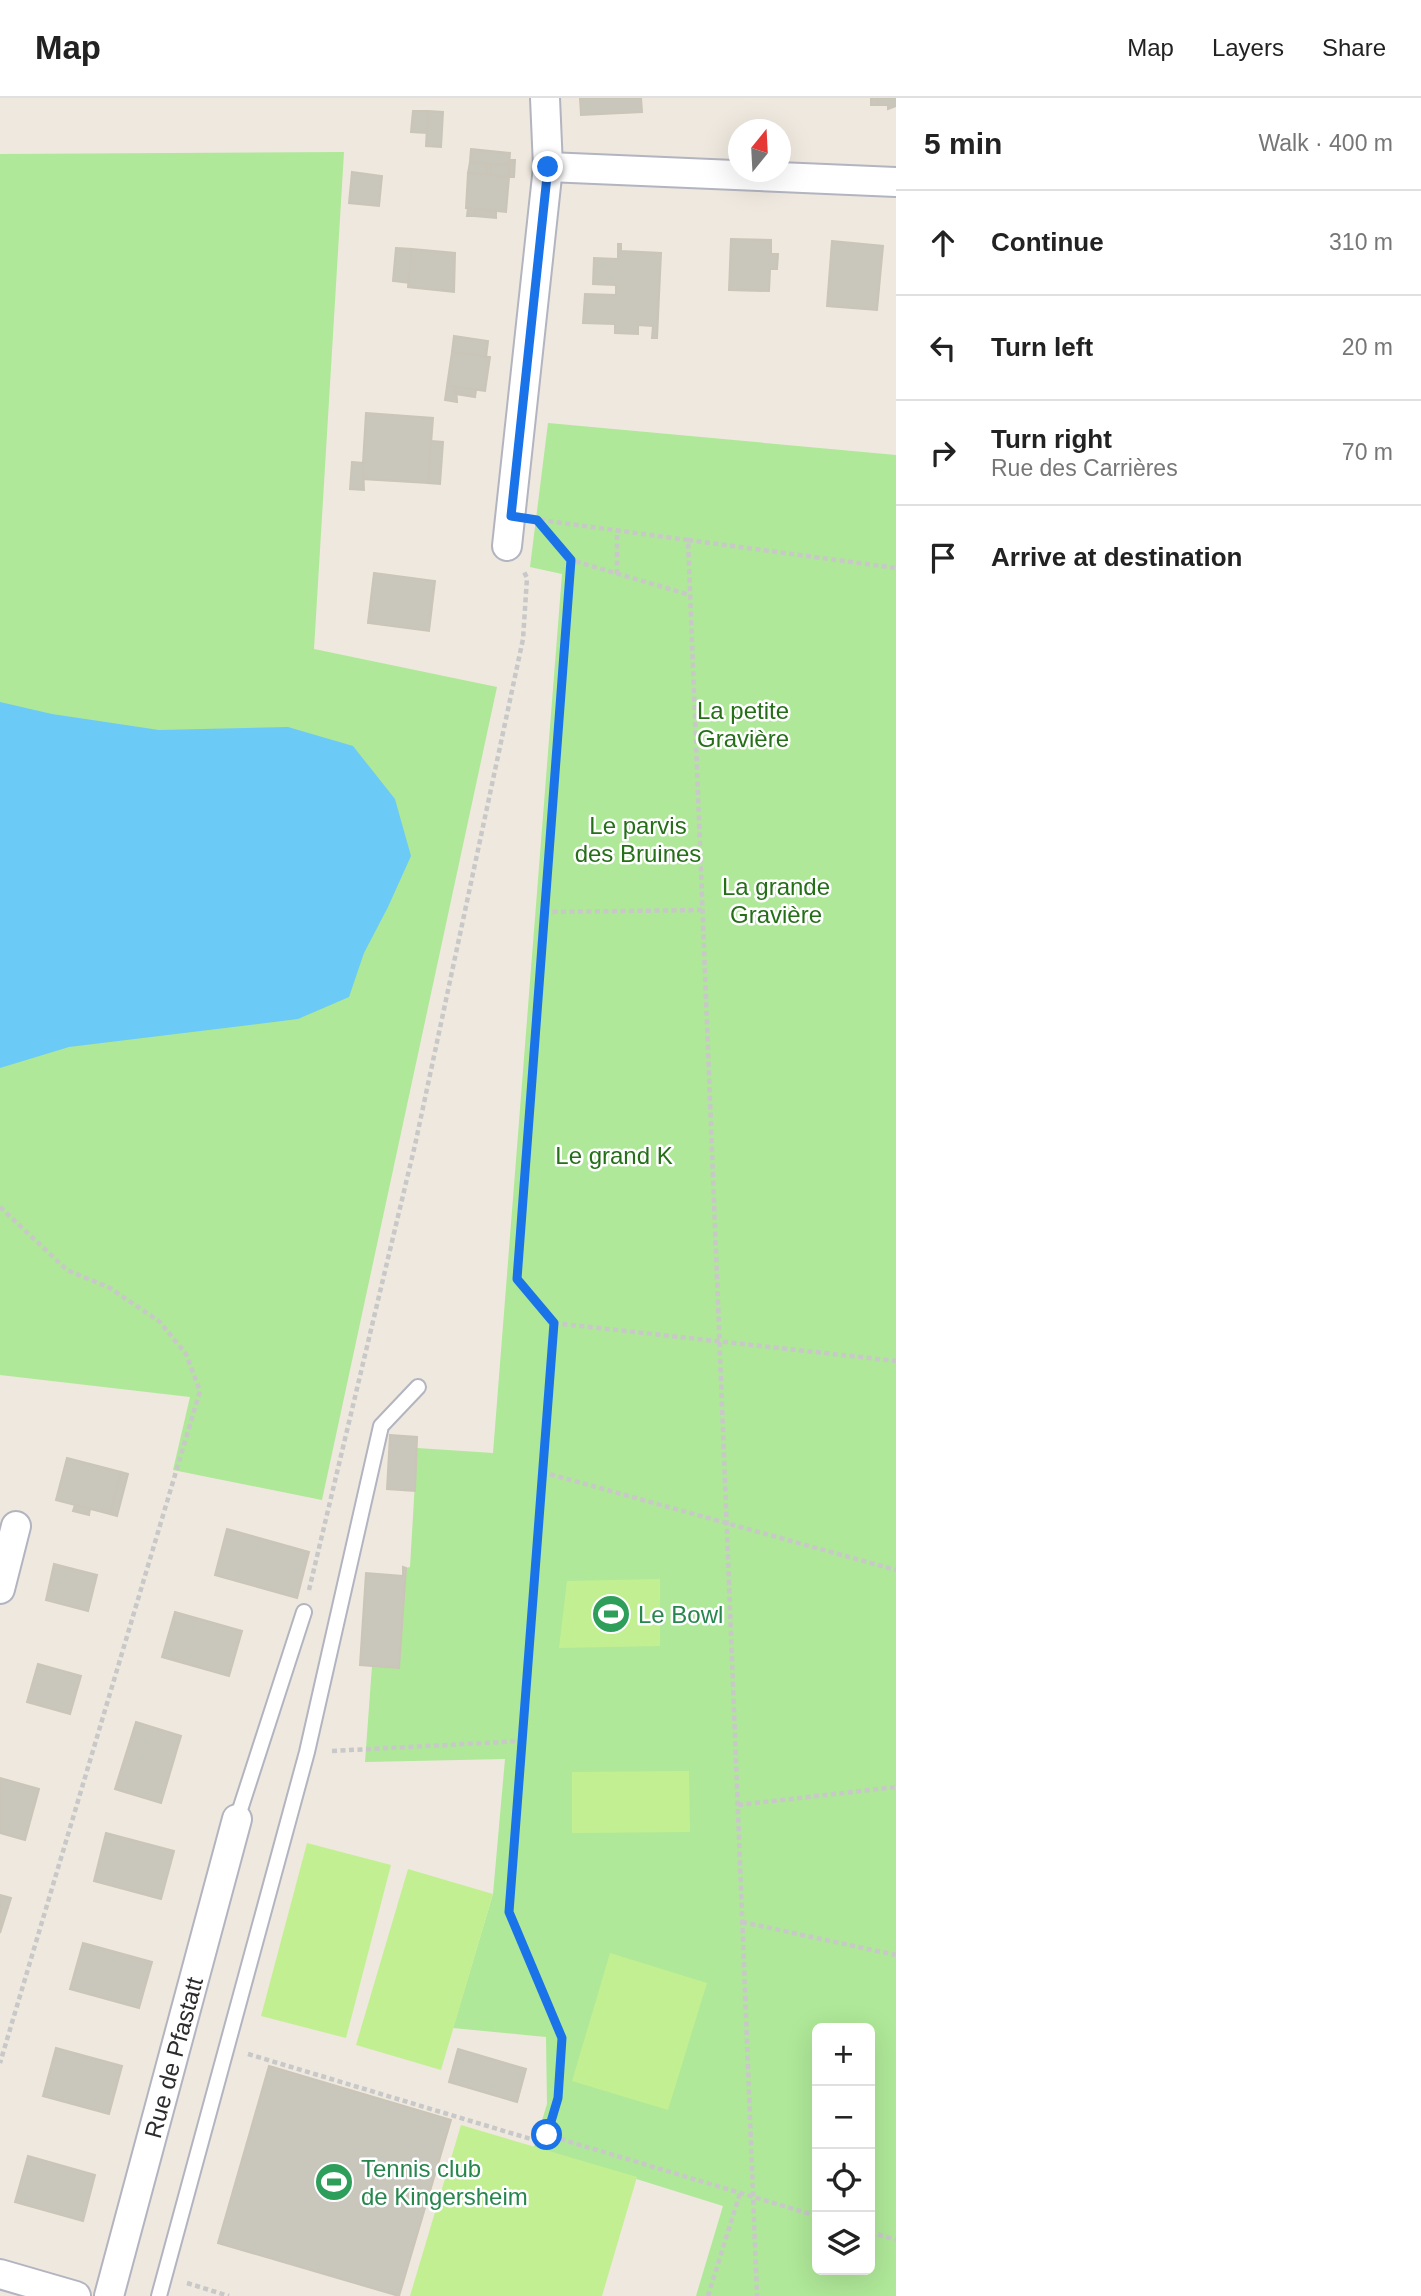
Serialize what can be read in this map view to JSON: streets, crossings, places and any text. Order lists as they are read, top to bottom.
{
  "streets": {
    "street": ["Rue de Pfastatt"]
  },
  "parks": [
    "La petite Gravière",
    "Le parvis des Bruines",
    "La grande Gravière",
    "Le grand K"
  ],
  "places": {
    "sports": ["Le Bowl", "Tennis club de Kingersheim"]
  },
  "north": "top",
  "page": {
    "header": "Map",
    "nav": ["Map", "Layers", "Share"],
    "heading": ["5 min", "Walk · 400 m"],
    "list": [
      ["Continue", "310 m"],
      ["Turn left", "20 m"],
      ["Turn right", "Rue des Carrières", "70 m"],
      "Arrive at destination"
    ],
    "map_buttons": ["+", "−"]
  }
}
